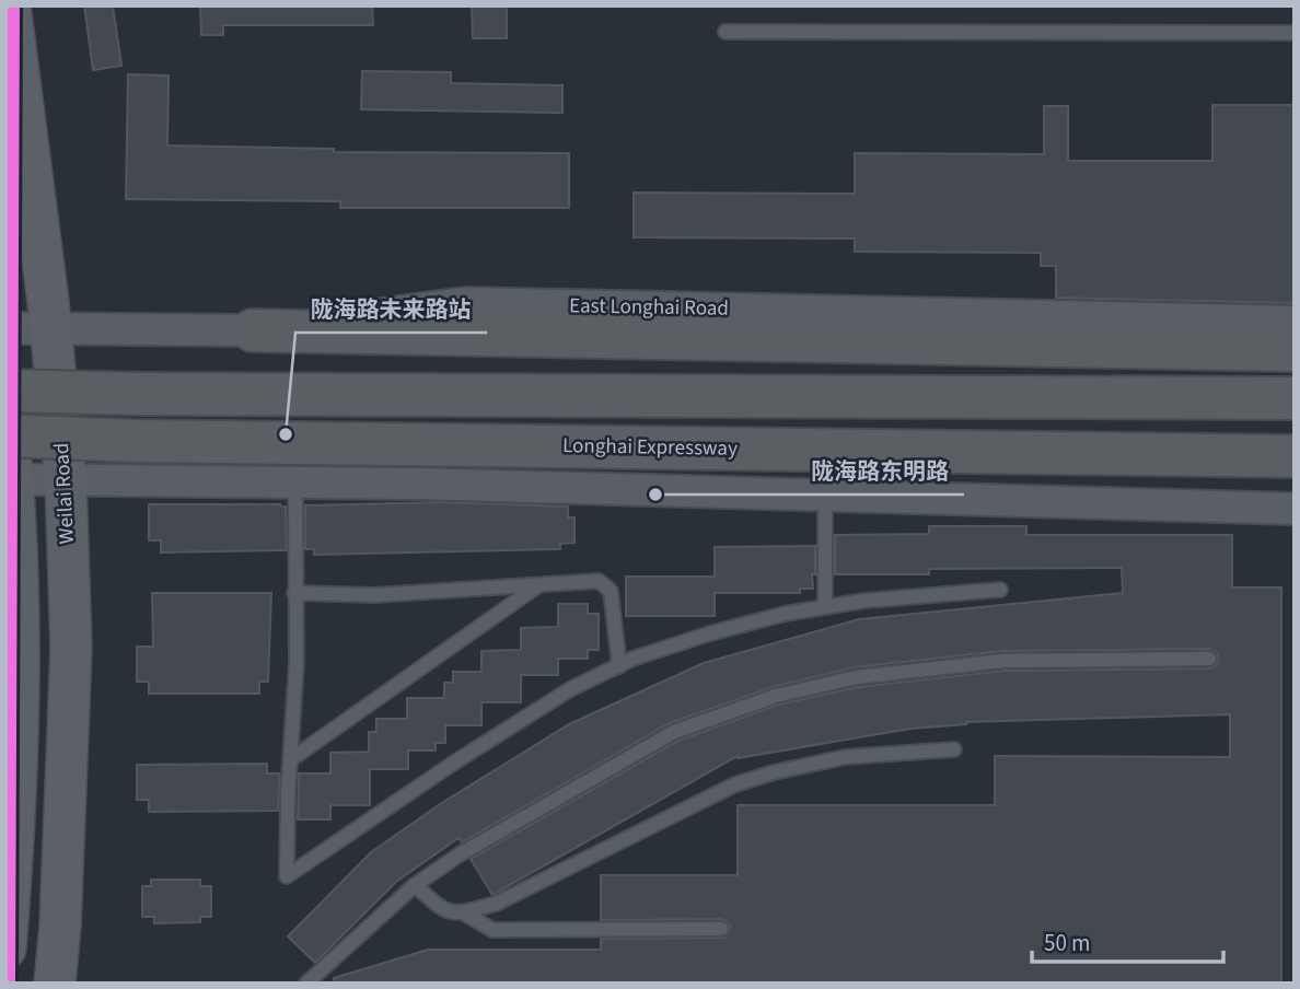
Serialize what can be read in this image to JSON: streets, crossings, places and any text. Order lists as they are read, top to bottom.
{
  "streets": {
    "highway": ["Longhai Expressway"],
    "main road": ["Weilai Road"],
    "street": ["East Longhai Road"]
  },
  "crossings": [
    ["East Longhai Road", "Weilai Road"]
  ],
  "places": ["陇海路未来路站", "陇海路东明路"],
  "scale_bar": "50 m"
}
